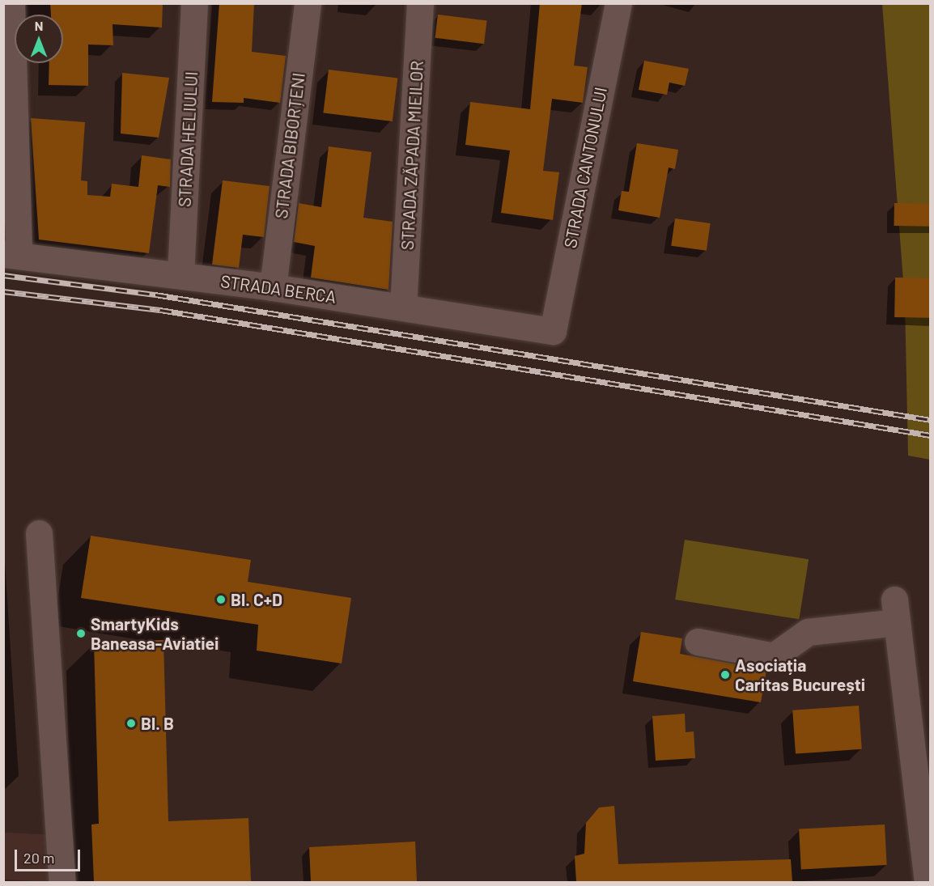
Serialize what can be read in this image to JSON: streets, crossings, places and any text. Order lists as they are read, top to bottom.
{
  "streets": {
    "street": [
      "STRADA HELIULUI",
      "STRADA BIBORȚENI",
      "STRADA ZĂPADA MIEILOR",
      "STRADA CANTONULUI",
      "STRADA BERCA"
    ]
  },
  "crossings": [
    ["STRADA HELIULUI", "STRADA BERCA"],
    ["STRADA BIBORȚENI", "STRADA BERCA"],
    ["STRADA ZĂPADA MIEILOR", "STRADA BERCA"],
    ["STRADA CANTONULUI", "STRADA BERCA"]
  ],
  "places": [
    "Bl. C+D",
    "SmartyKids Baneasa-Aviatiei",
    "Asociația Caritas București",
    "Bl. B"
  ],
  "scale_bar": "20 m",
  "north": "top"
}
